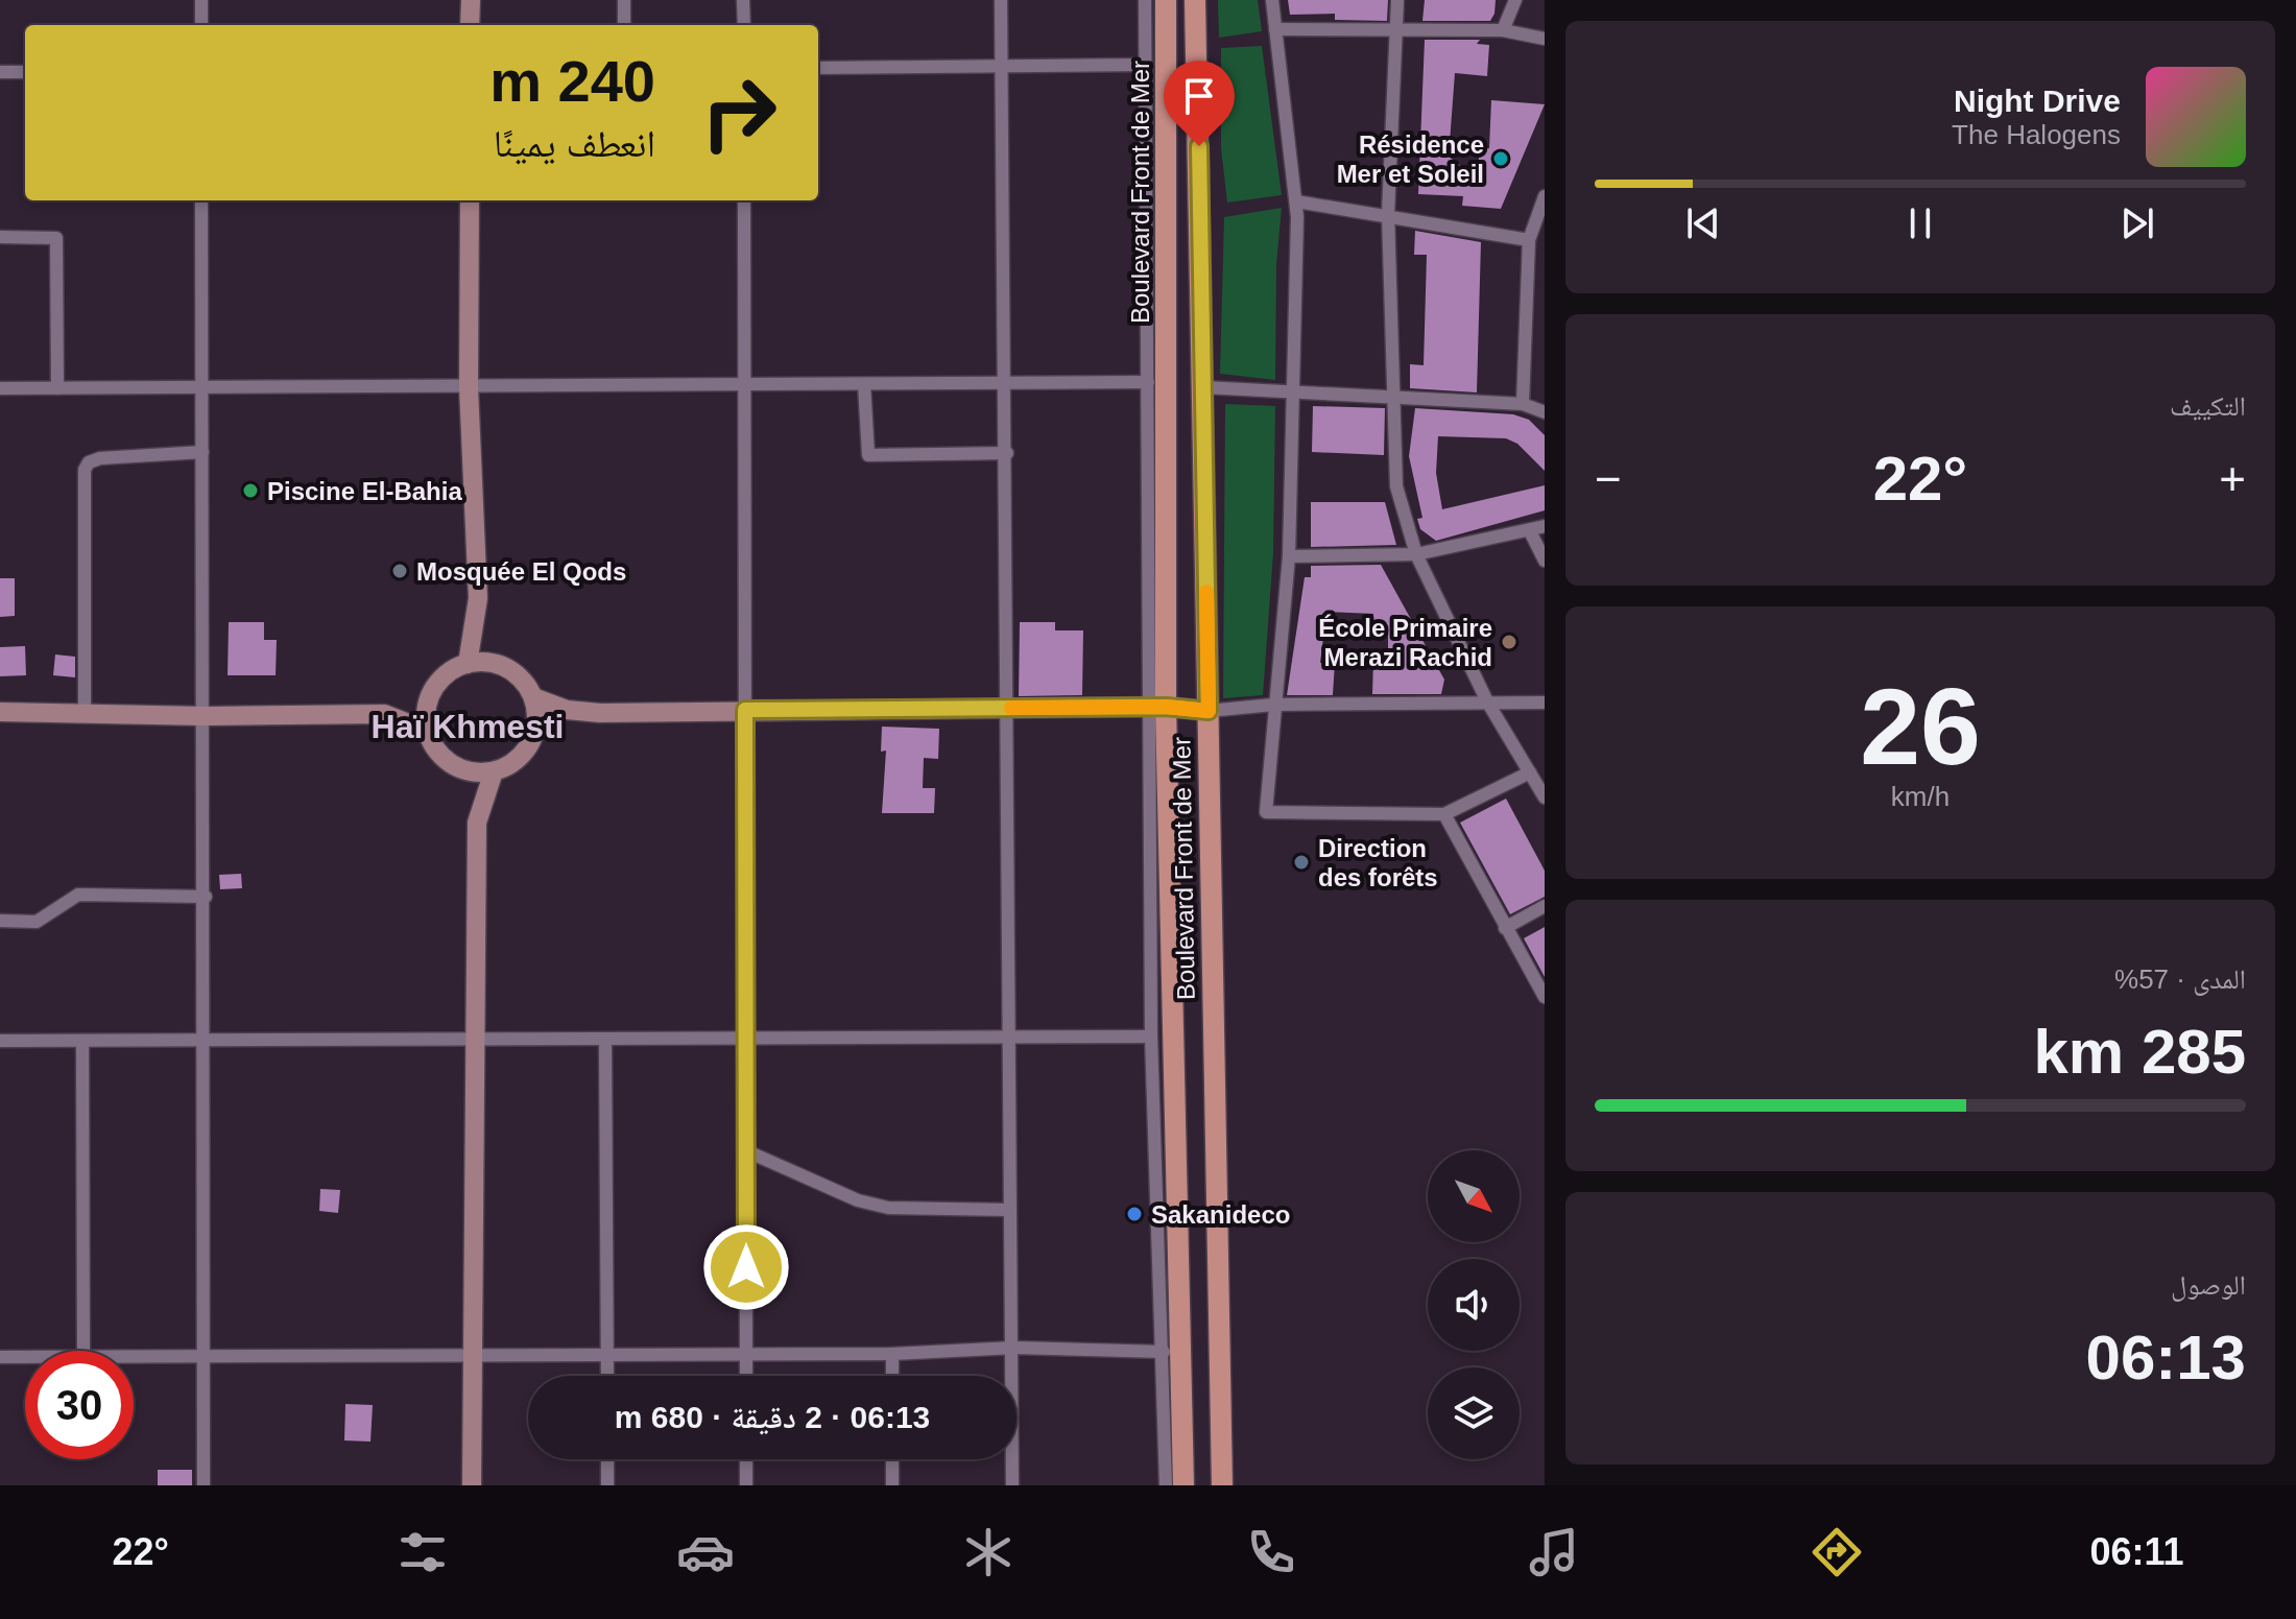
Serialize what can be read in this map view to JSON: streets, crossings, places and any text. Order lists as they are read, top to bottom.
{
  "streets": {
    "main road": ["Boulevard Front de Mer"]
  },
  "districts": ["Haï Khmesti"],
  "places": [
    "Résidence Mer et Soleil",
    "Piscine El-Bahia",
    "Mosquée El Qods",
    "École Primaire Merazi Rachid",
    "Direction des forêts",
    "Sakanideco"
  ],
  "north": "bottom right",
  "page": {
    "turn": ["240 m", "انعطف يمينًا"],
    "song": ["Night Drive", "The Halogens"],
    "tile": [
      "التكييف",
      ["26", "km/h"],
      ["المدى · 57%", "285 km"],
      ["الوصول", "06:13"]
    ],
    "heat": ["−", "22°", "+"],
    "limit": "30",
    "trip": "06:13 · 2 دقيقة · 680 m",
    "tabs": ["06:11", "22°"]
  }
}
